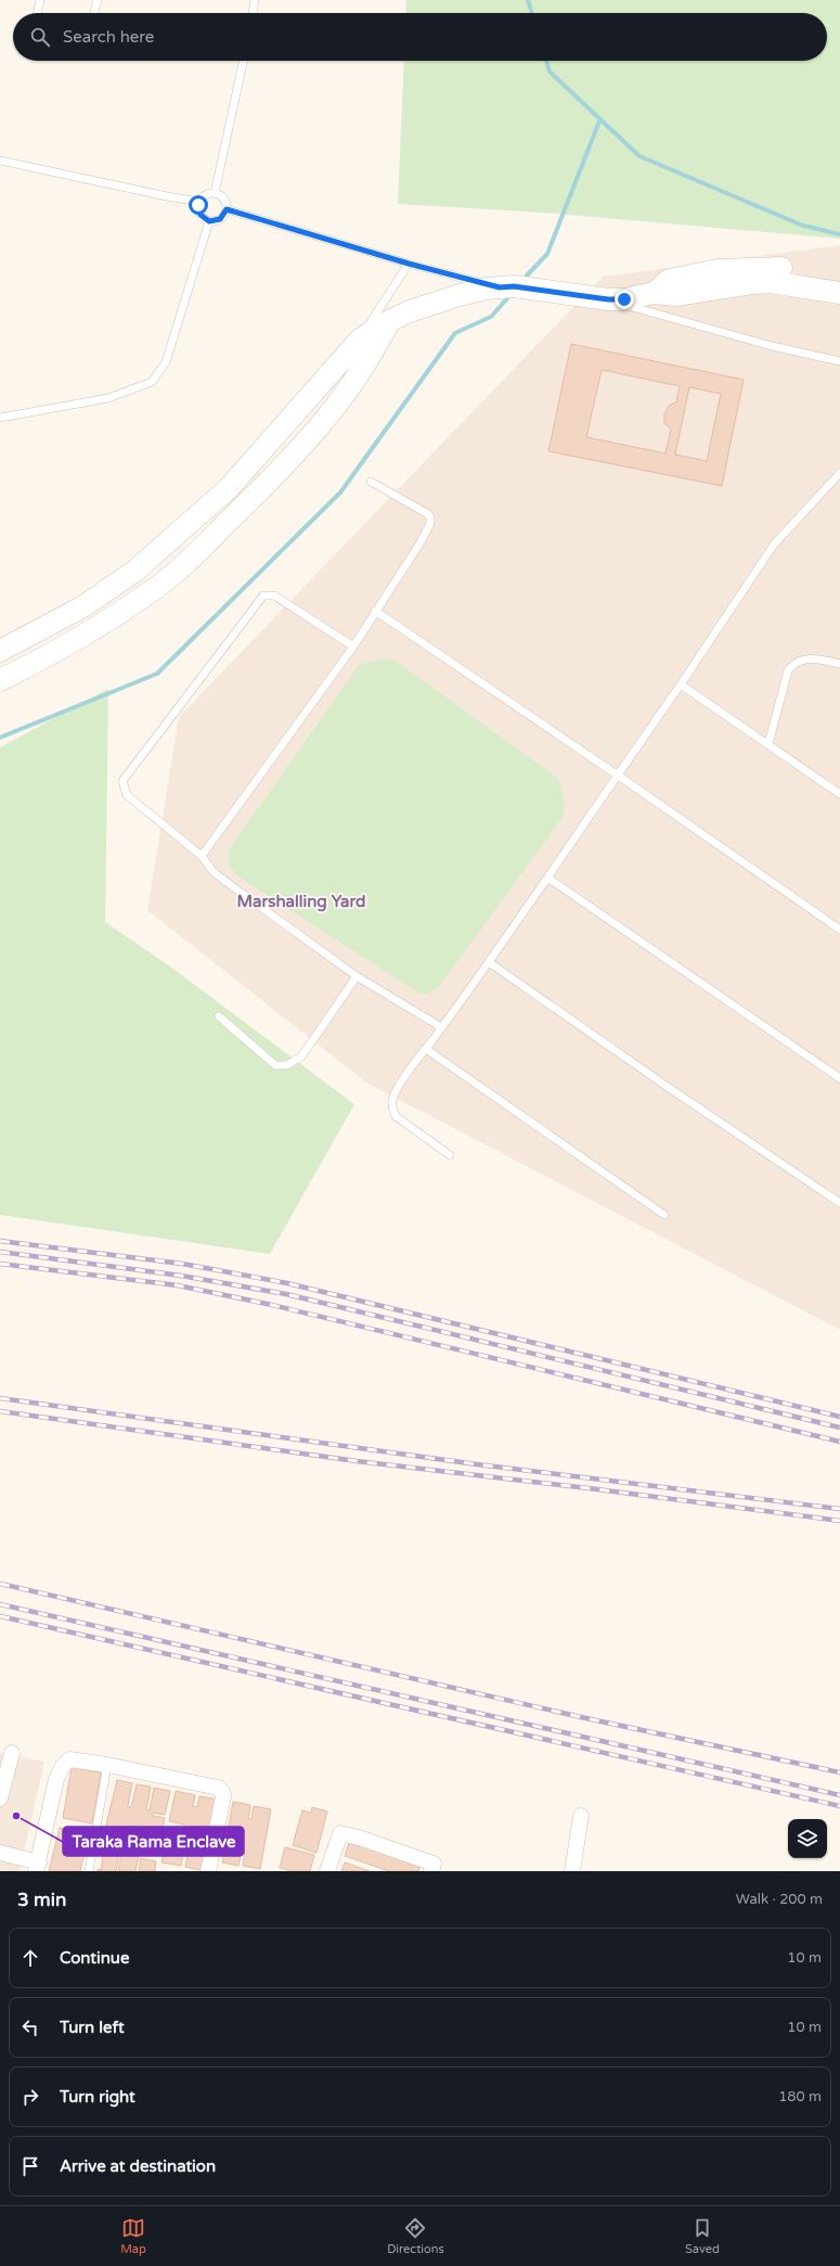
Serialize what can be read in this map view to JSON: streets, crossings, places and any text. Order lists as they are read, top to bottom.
{
  "districts": ["Marshalling Yard"],
  "places": ["Taraka Rama Enclave"],
  "page": {
    "search": "Search here",
    "heading": ["3 min", "Walk · 200 m"],
    "list": [
      ["Continue", "10 m"],
      ["Turn left", "10 m"],
      ["Turn right", "180 m"],
      "Arrive at destination"
    ],
    "nav": ["Map", "Directions", "Saved"]
  }
}
